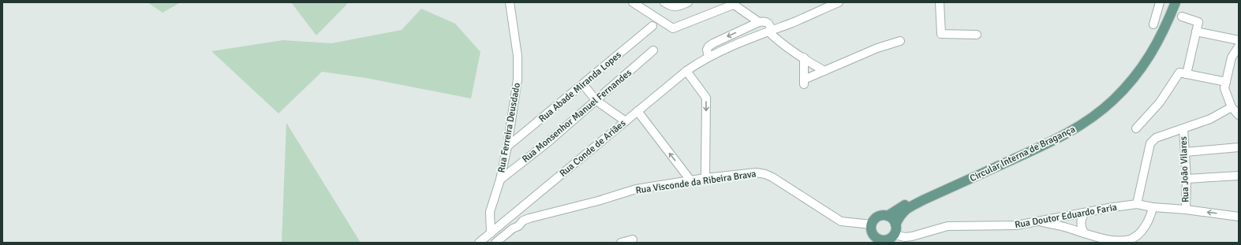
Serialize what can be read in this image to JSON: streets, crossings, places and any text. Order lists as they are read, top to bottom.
{
  "streets": {
    "main road": ["Circular Interna de Bragança"],
    "street": [
      "Rua Abade Miranda Lopes",
      "Rua Monsenhor Manuel Fernandes",
      "Rua Ferreira Deusdado",
      "Rua Conde de Ariães",
      "Rua João Vilares",
      "Rua Visconde da Ribeira Brava",
      "Rua Doutor Eduardo Faria"
    ]
  },
  "crossings": [
    ["Rua Abade Miranda Lopes", "Rua Ferreira Deusdado"],
    ["Rua Monsenhor Manuel Fernandes", "Rua Ferreira Deusdado"],
    ["Rua Ferreira Deusdado", "Rua Conde de Ariães"],
    ["Circular Interna de Bragança", "Rua Visconde da Ribeira Brava"],
    ["Circular Interna de Bragança", "Rua Doutor Eduardo Faria"],
    ["Rua João Vilares", "Rua Doutor Eduardo Faria"],
    ["Rua Visconde da Ribeira Brava", "Rua Doutor Eduardo Faria"]
  ]
}
